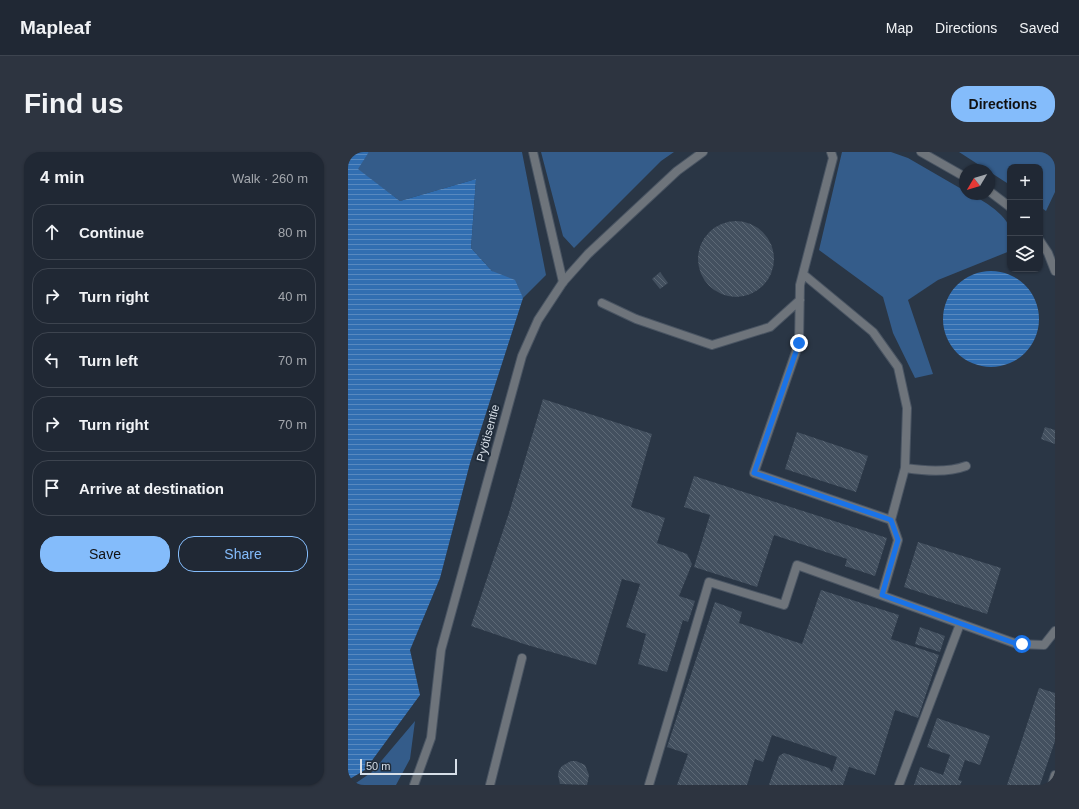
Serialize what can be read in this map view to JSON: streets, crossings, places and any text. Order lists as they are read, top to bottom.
{
  "streets": {
    "street": ["Pyötisentie"]
  },
  "scale_bar": "50 m",
  "north": "bottom left",
  "page": {
    "header": "Mapleaf",
    "nav": ["Map", "Directions", "Saved"],
    "buttons": [
      "Directions",
      ["Save", "Share"]
    ],
    "title": "Find us",
    "heading": ["4 min", "Walk · 260 m"],
    "map_buttons": ["+", "−"],
    "list": [
      ["Continue", "80 m"],
      ["Turn right", "40 m"],
      ["Turn left", "70 m"],
      ["Turn right", "70 m"],
      "Arrive at destination"
    ],
    "scale": "50 m"
  }
}
